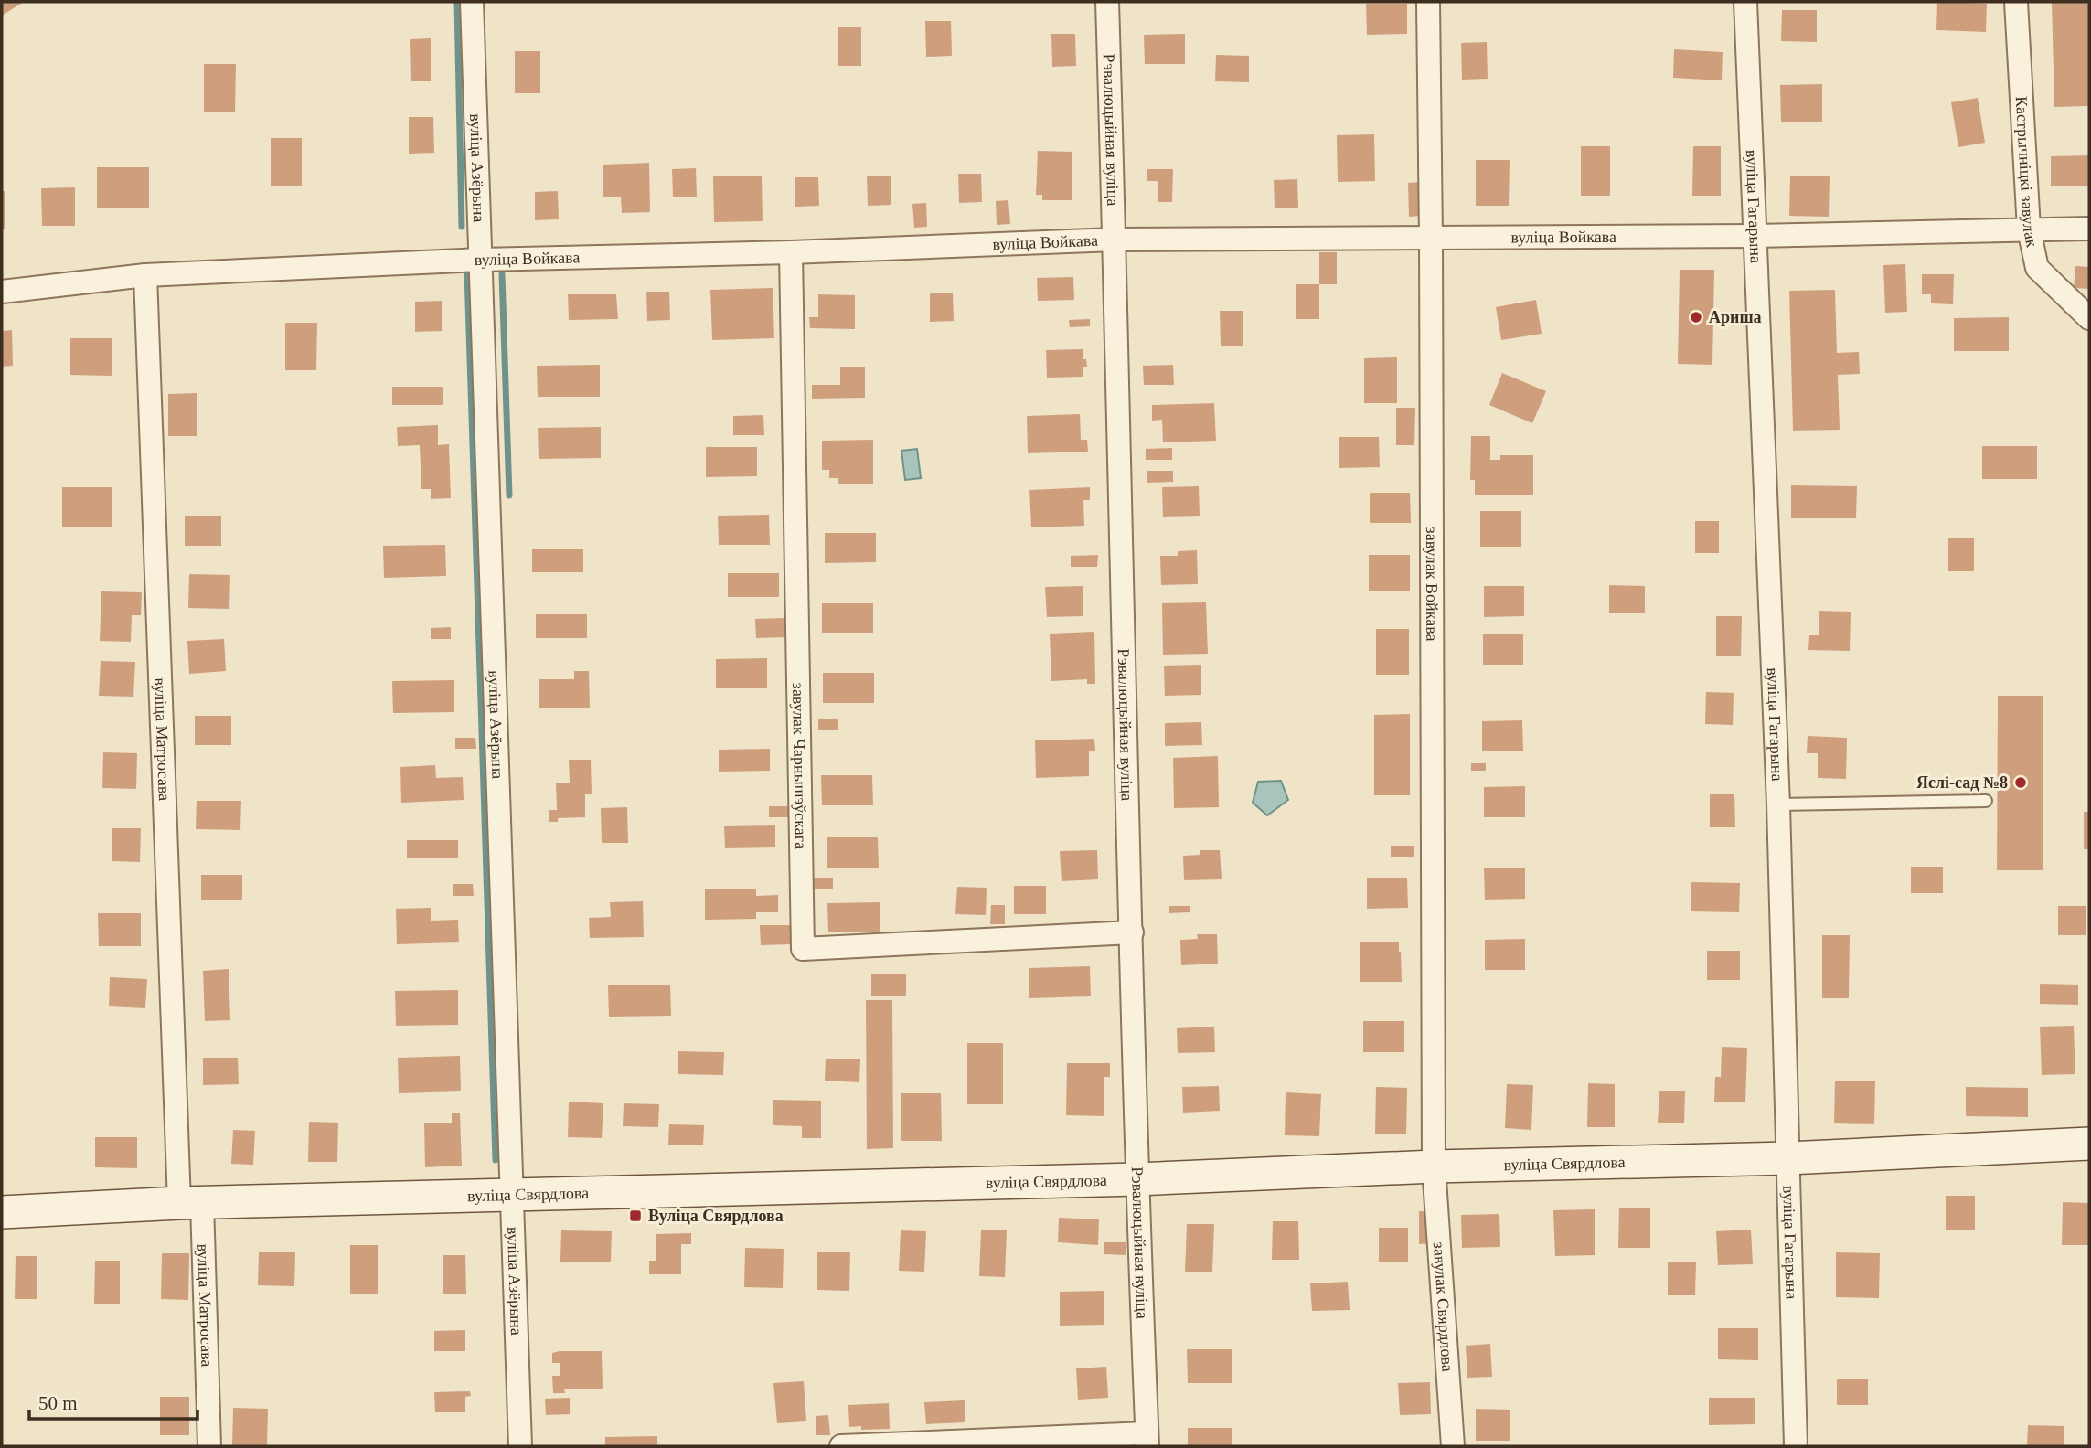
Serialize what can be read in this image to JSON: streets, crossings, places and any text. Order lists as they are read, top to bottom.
{
  "streets": {
    "main road": ["вуліца Свярдлова"],
    "street": [
      "Рэвалюцыйная вуліца",
      "вуліца Азёрына",
      "Кастрычніцкі завулак",
      "вуліца Гагарына",
      "вуліца Войкава",
      "завулак Войкава",
      "вуліца Матросава",
      "завулак Чарнышэўскага",
      "завулак Свярдлова"
    ]
  },
  "crossings": [
    ["Рэвалюцыйная вуліца", "вуліца Войкава"],
    ["Рэвалюцыйная вуліца", "завулак Чарнышэўскага"],
    ["Рэвалюцыйная вуліца", "вуліца Свярдлова"],
    ["вуліца Азёрына", "вуліца Войкава"],
    ["вуліца Азёрына", "вуліца Свярдлова"],
    ["Кастрычніцкі завулак", "вуліца Войкава"],
    ["вуліца Гагарына", "вуліца Войкава"],
    ["вуліца Гагарына", "вуліца Свярдлова"],
    ["вуліца Войкава", "завулак Войкава"],
    ["вуліца Войкава", "вуліца Матросава"],
    ["вуліца Войкава", "завулак Чарнышэўскага"],
    ["завулак Войкава", "вуліца Свярдлова"],
    ["завулак Войкава", "завулак Свярдлова"],
    ["вуліца Матросава", "вуліца Свярдлова"],
    ["вуліца Свярдлова", "завулак Свярдлова"]
  ],
  "places": {
    "other": ["Ариша", "Яслі-сад №8"],
    "transit": ["Вуліца Свярдлова"]
  },
  "scale_bar": "50 m"
}
